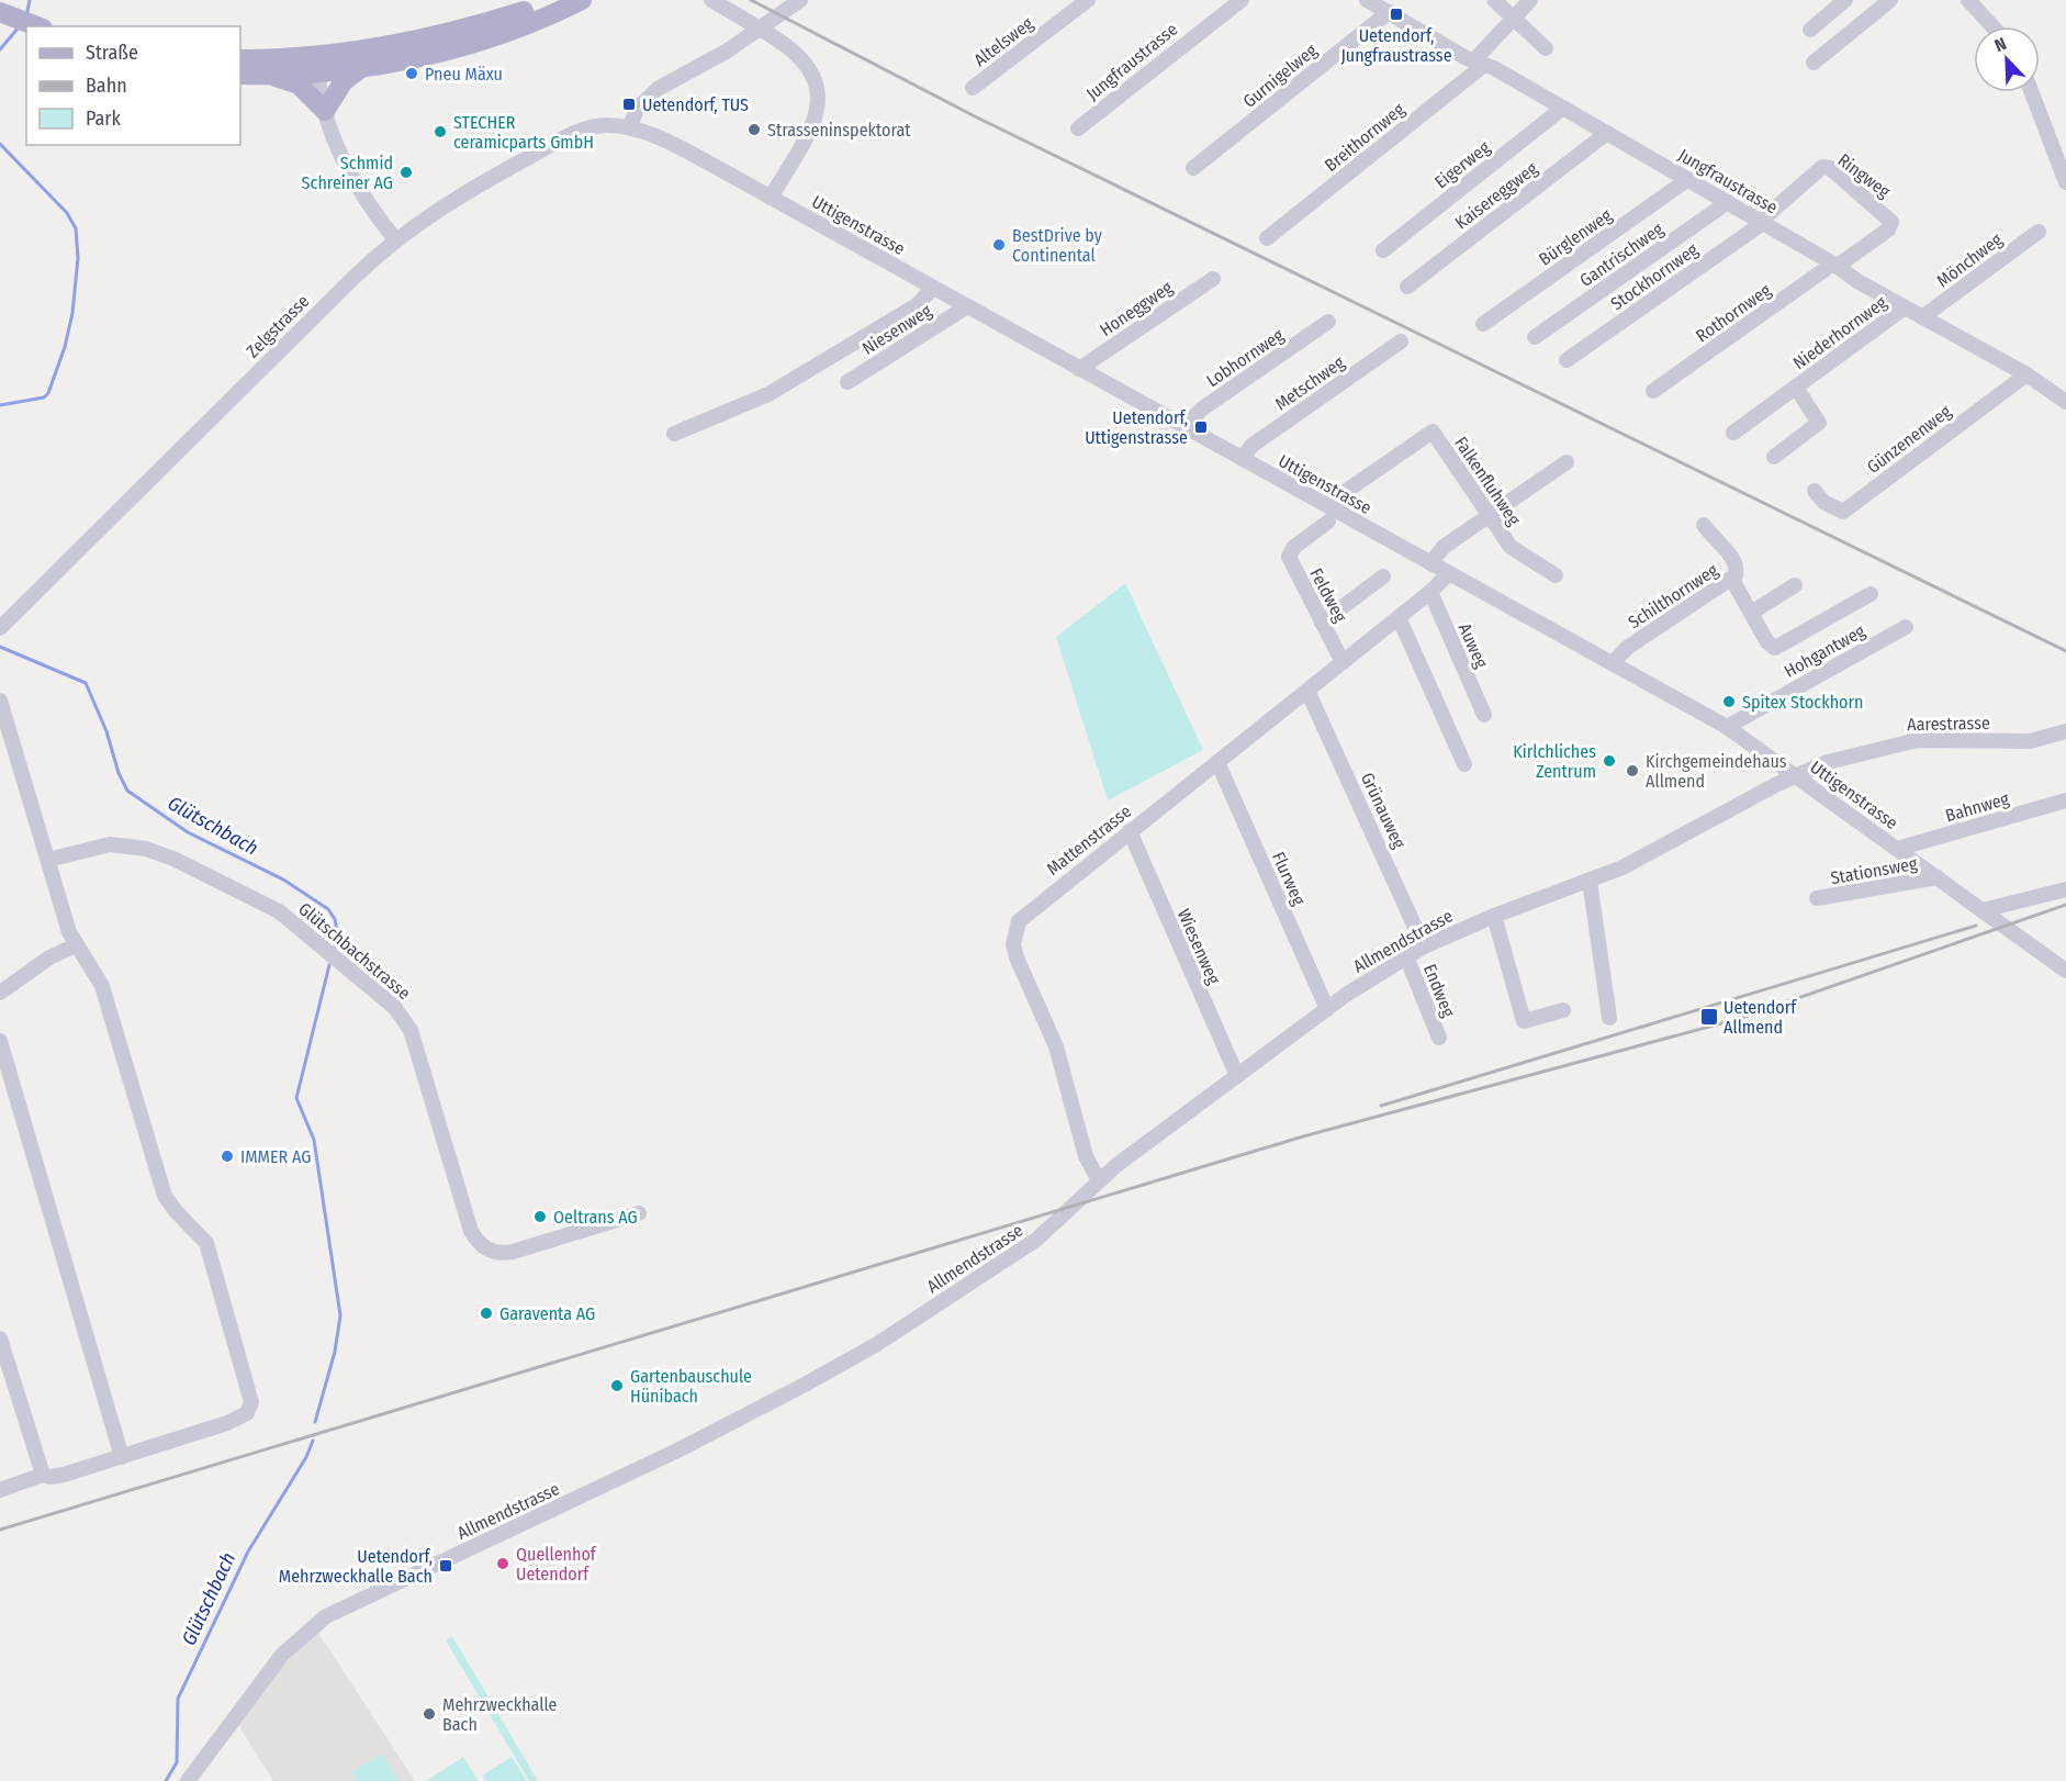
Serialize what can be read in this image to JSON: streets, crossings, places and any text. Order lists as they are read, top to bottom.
{
  "streets": {
    "street": [
      "Altelsweg",
      "Jungfraustrasse",
      "Gurnigelweg",
      "Breithornweg",
      "Eigerweg",
      "Ringweg",
      "Kaisereggweg",
      "Uttigenstrasse",
      "Bürglenweg",
      "Gantrischweg",
      "Mönchweg",
      "Stockhornweg",
      "Honeggweg",
      "Rothornweg",
      "Zelgstrasse",
      "Niesenweg",
      "Niederhornweg",
      "Lobhornweg",
      "Metschweg",
      "Günzenenweg",
      "Falkenfluhweg",
      "Feldweg",
      "Schilthornweg",
      "Auweg",
      "Hohgantweg",
      "Aarestrasse",
      "Bahnweg",
      "Grünauweg",
      "Mattenstrasse",
      "Stationsweg",
      "Flurweg",
      "Allmendstrasse",
      "Wiesenweg",
      "Glütschbachstrasse",
      "Endweg"
    ]
  },
  "crossings": [
    ["Jungfraustrasse", "Gurnigelweg"],
    ["Jungfraustrasse", "Breithornweg"],
    ["Jungfraustrasse", "Eigerweg"],
    ["Jungfraustrasse", "Ringweg"],
    ["Jungfraustrasse", "Kaisereggweg"],
    ["Jungfraustrasse", "Bürglenweg"],
    ["Jungfraustrasse", "Gantrischweg"],
    ["Jungfraustrasse", "Mönchweg"],
    ["Jungfraustrasse", "Stockhornweg"],
    ["Jungfraustrasse", "Rothornweg"],
    ["Jungfraustrasse", "Niederhornweg"],
    ["Jungfraustrasse", "Günzenenweg"],
    ["Ringweg", "Stockhornweg"],
    ["Ringweg", "Rothornweg"],
    ["Uttigenstrasse", "Honeggweg"],
    ["Uttigenstrasse", "Zelgstrasse"],
    ["Uttigenstrasse", "Niesenweg"],
    ["Uttigenstrasse", "Lobhornweg"],
    ["Uttigenstrasse", "Metschweg"],
    ["Uttigenstrasse", "Falkenfluhweg"],
    ["Uttigenstrasse", "Feldweg"],
    ["Uttigenstrasse", "Schilthornweg"],
    ["Uttigenstrasse", "Hohgantweg"],
    ["Uttigenstrasse", "Aarestrasse"],
    ["Uttigenstrasse", "Bahnweg"],
    ["Uttigenstrasse", "Mattenstrasse"],
    ["Uttigenstrasse", "Stationsweg"],
    ["Uttigenstrasse", "Allmendstrasse"],
    ["Falkenfluhweg", "Feldweg"],
    ["Feldweg", "Mattenstrasse"],
    ["Auweg", "Mattenstrasse"],
    ["Aarestrasse", "Allmendstrasse"],
    ["Grünauweg", "Mattenstrasse"],
    ["Grünauweg", "Allmendstrasse"],
    ["Mattenstrasse", "Flurweg"],
    ["Mattenstrasse", "Allmendstrasse"],
    ["Mattenstrasse", "Wiesenweg"],
    ["Flurweg", "Allmendstrasse"],
    ["Allmendstrasse", "Wiesenweg"],
    ["Allmendstrasse", "Endweg"]
  ],
  "water": ["Glütschbach"],
  "places": {
    "transit": [
      "Uetendorf, Jungfraustrasse",
      "Uetendorf, TUS",
      "Uetendorf, Uttigenstrasse",
      "Uetendorf Allmend",
      "Uetendorf, Mehrzweckhalle Bach"
    ],
    "other": [
      "Pneu Mäxu",
      "Strasseninspektorat",
      "STECHER ceramicparts GmbH",
      "Schmid Schreiner AG",
      "BestDrive by Continental",
      "Spitex Stockhorn",
      "Kirlchliches Zentrum",
      "Kirchgemeindehaus Allmend",
      "IMMER AG",
      "Oeltrans AG",
      "Garaventa AG",
      "Gartenbauschule Hünibach",
      "Quellenhof Uetendorf",
      "Mehrzweckhalle Bach"
    ]
  },
  "legend": ["Straße", "Bahn", "Park"],
  "north": "top left"
}
